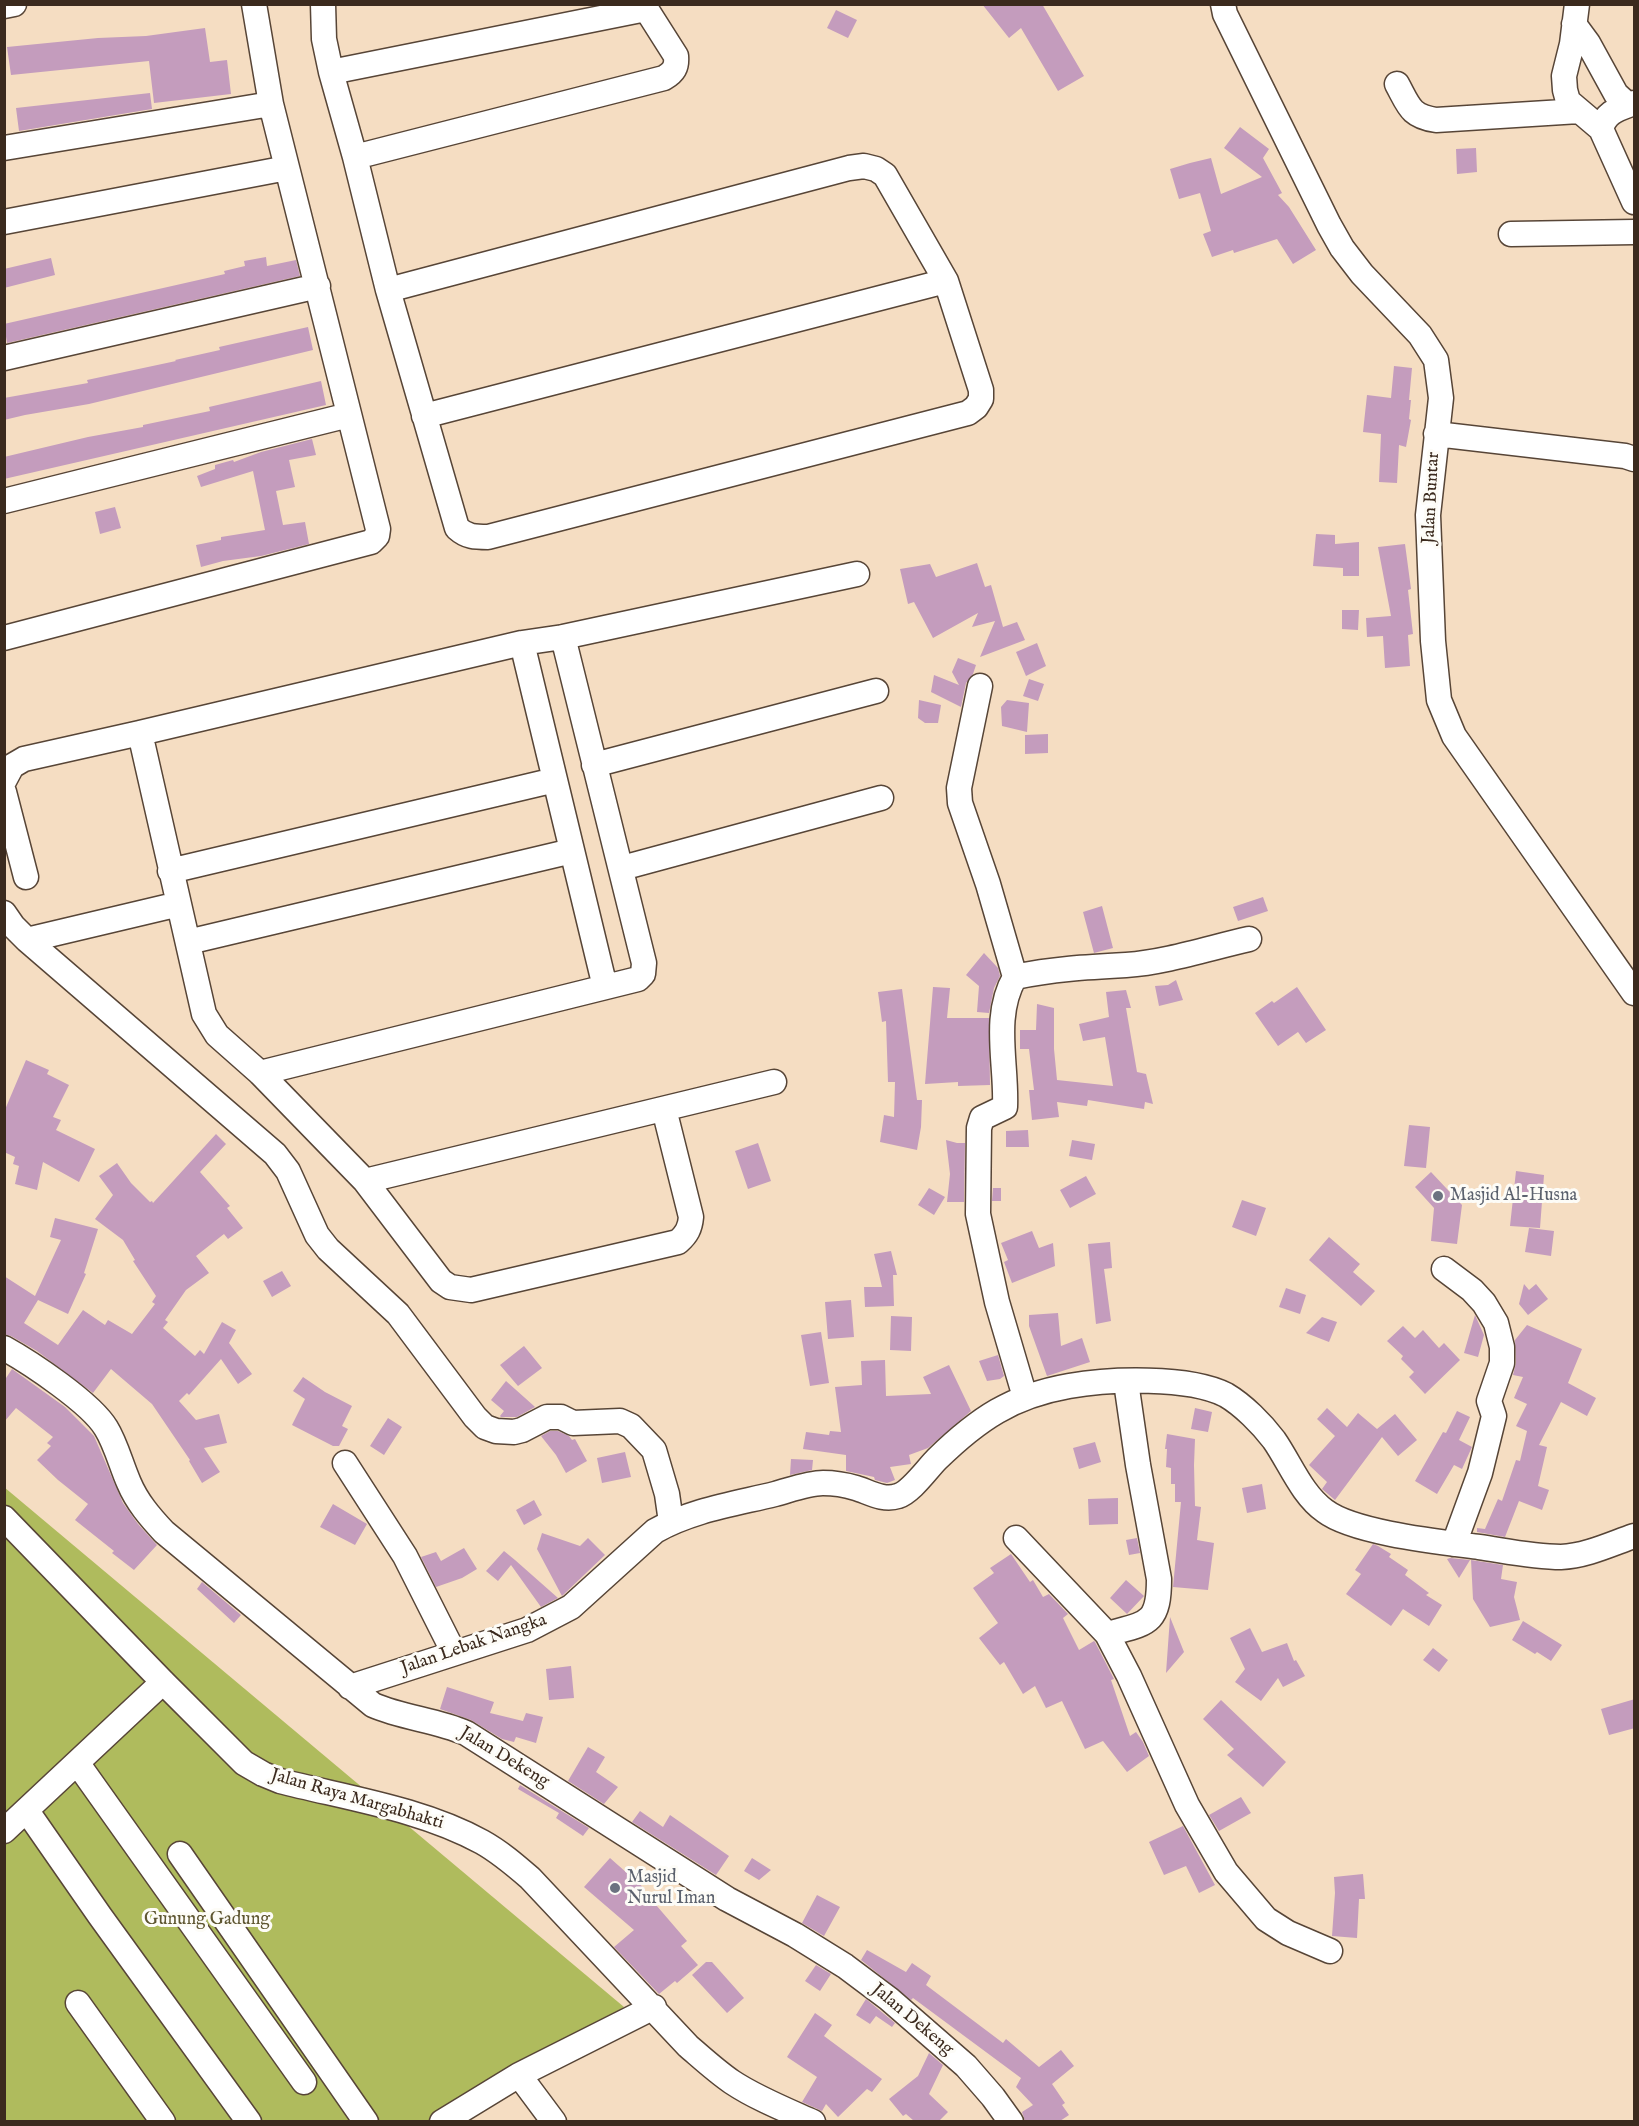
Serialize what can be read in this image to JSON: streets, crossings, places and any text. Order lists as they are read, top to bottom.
{
  "streets": {
    "street": [
      "Jalan Buntar",
      "Jalan Lebak Nangka",
      "Jalan Dekeng",
      "Jalan Raya Margabhakti"
    ]
  },
  "crossings": [
    ["Jalan Lebak Nangka", "Jalan Dekeng"]
  ],
  "parks": ["Gunung Gadung"],
  "places": ["Masjid Al-Husna", "Masjid Nurul Iman"]
}
